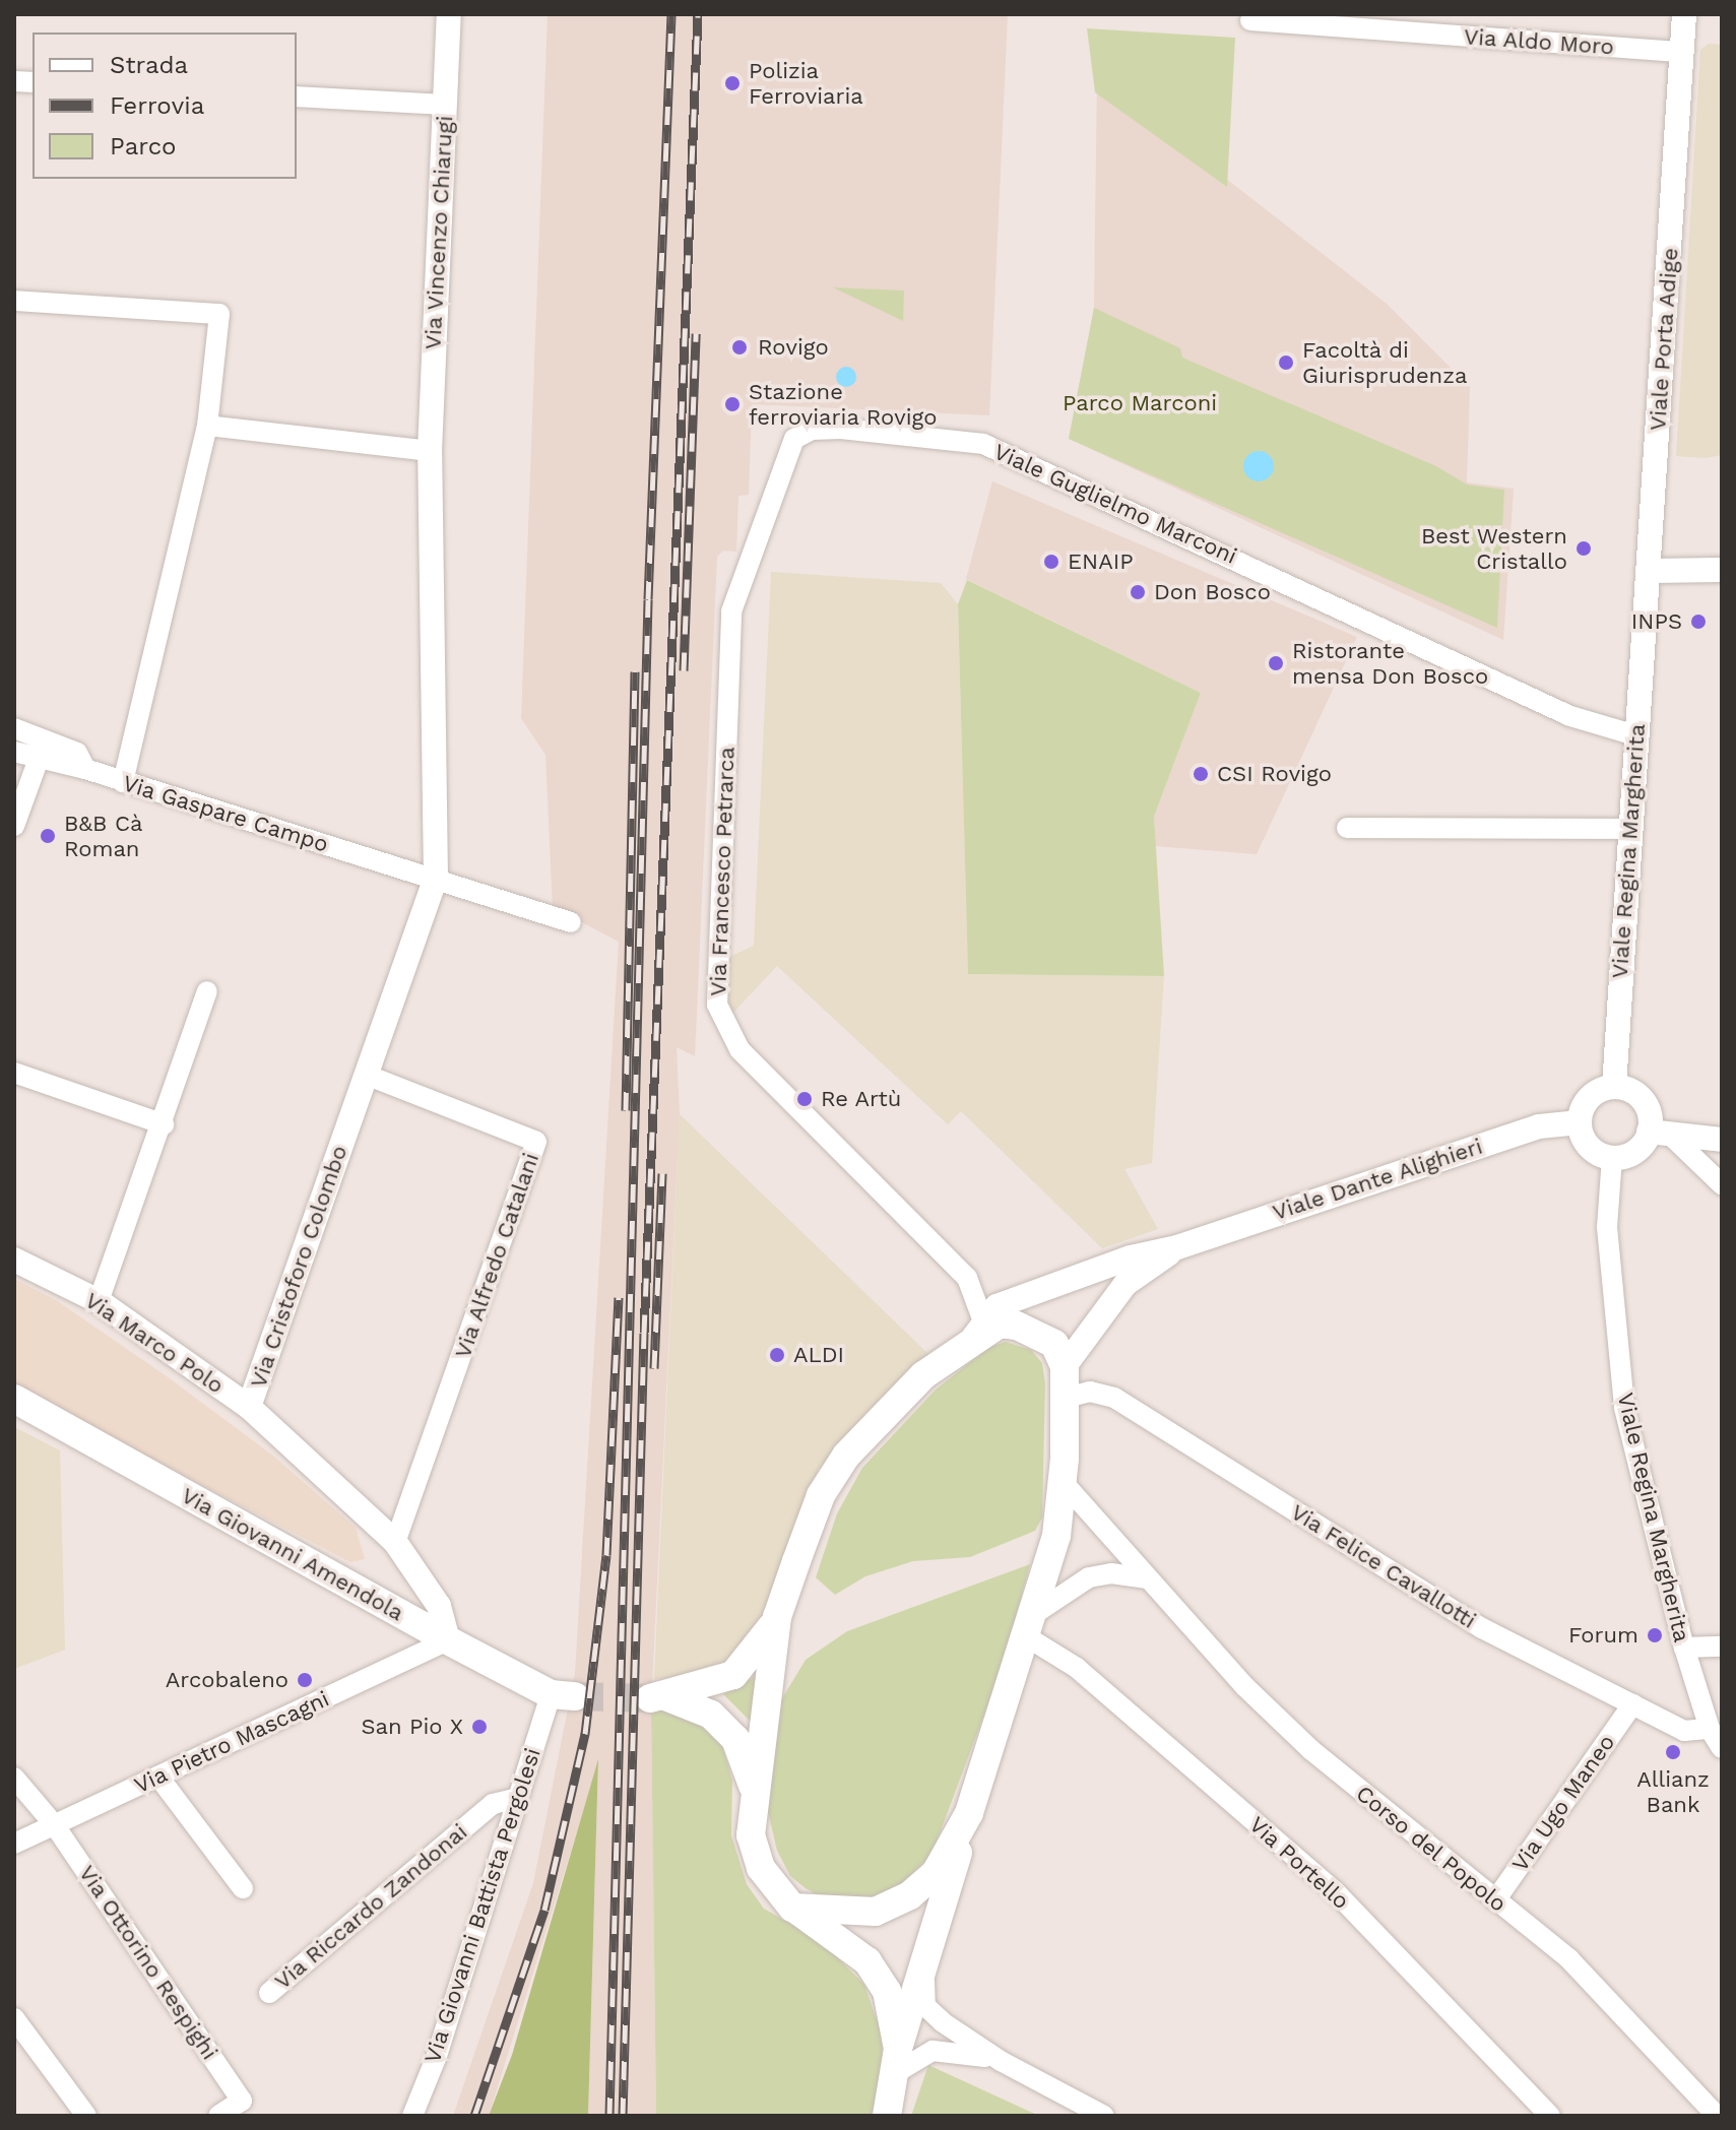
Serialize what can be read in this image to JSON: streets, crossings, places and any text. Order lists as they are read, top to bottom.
{
  "streets": {
    "main road": ["Via Giovanni Amendola"],
    "street": [
      "Via Aldo Moro",
      "Via Vincenzo Chiarugi",
      "Viale Porta Adige",
      "Viale Guglielmo Marconi",
      "Via Gaspare Campo",
      "Viale Regina Margherita",
      "Via Francesco Petrarca",
      "Viale Dante Alighieri",
      "Via Alfredo Catalani",
      "Via Cristoforo Colombo",
      "Via Marco Polo",
      "Via Felice Cavallotti",
      "Via Pietro Mascagni",
      "Via Ugo Maneo",
      "Corso del Popolo",
      "Via Portello",
      "Via Giovanni Battista Pergolesi",
      "Via Riccardo Zandonai",
      "Via Ottorino Respighi"
    ]
  },
  "crossings": [
    ["Via Aldo Moro", "Viale Porta Adige"],
    ["Via Vincenzo Chiarugi", "Via Gaspare Campo"],
    ["Via Vincenzo Chiarugi", "Via Cristoforo Colombo"],
    ["Viale Porta Adige", "Viale Regina Margherita"],
    ["Viale Guglielmo Marconi", "Viale Regina Margherita"],
    ["Viale Guglielmo Marconi", "Via Francesco Petrarca"],
    ["Via Gaspare Campo", "Via Cristoforo Colombo"],
    ["Viale Regina Margherita", "Viale Dante Alighieri"],
    ["Viale Regina Margherita", "Via Felice Cavallotti"],
    ["Via Alfredo Catalani", "Via Cristoforo Colombo"],
    ["Via Cristoforo Colombo", "Via Marco Polo"],
    ["Via Cristoforo Colombo", "Via Giovanni Amendola"],
    ["Via Cristoforo Colombo", "Via Pietro Mascagni"],
    ["Via Giovanni Amendola", "Via Pietro Mascagni"],
    ["Via Giovanni Amendola", "Via Giovanni Battista Pergolesi"],
    ["Via Felice Cavallotti", "Via Ugo Maneo"],
    ["Via Pietro Mascagni", "Via Ottorino Respighi"],
    ["Via Ugo Maneo", "Corso del Popolo"],
    ["Via Giovanni Battista Pergolesi", "Via Riccardo Zandonai"]
  ],
  "parks": ["Parco Marconi"],
  "places": [
    "Polizia Ferroviaria",
    "Rovigo",
    "Facoltà di Giurisprudenza",
    "Stazione ferroviaria Rovigo",
    "Best Western Cristallo",
    "ENAIP",
    "Don Bosco",
    "INPS",
    "Ristorante mensa Don Bosco",
    "CSI Rovigo",
    "B&B Cà Roman",
    "Re Artù",
    "ALDI",
    "Forum",
    "Arcobaleno",
    "San Pio X",
    "Allianz Bank"
  ],
  "legend": ["Strada", "Ferrovia", "Parco"]
}
